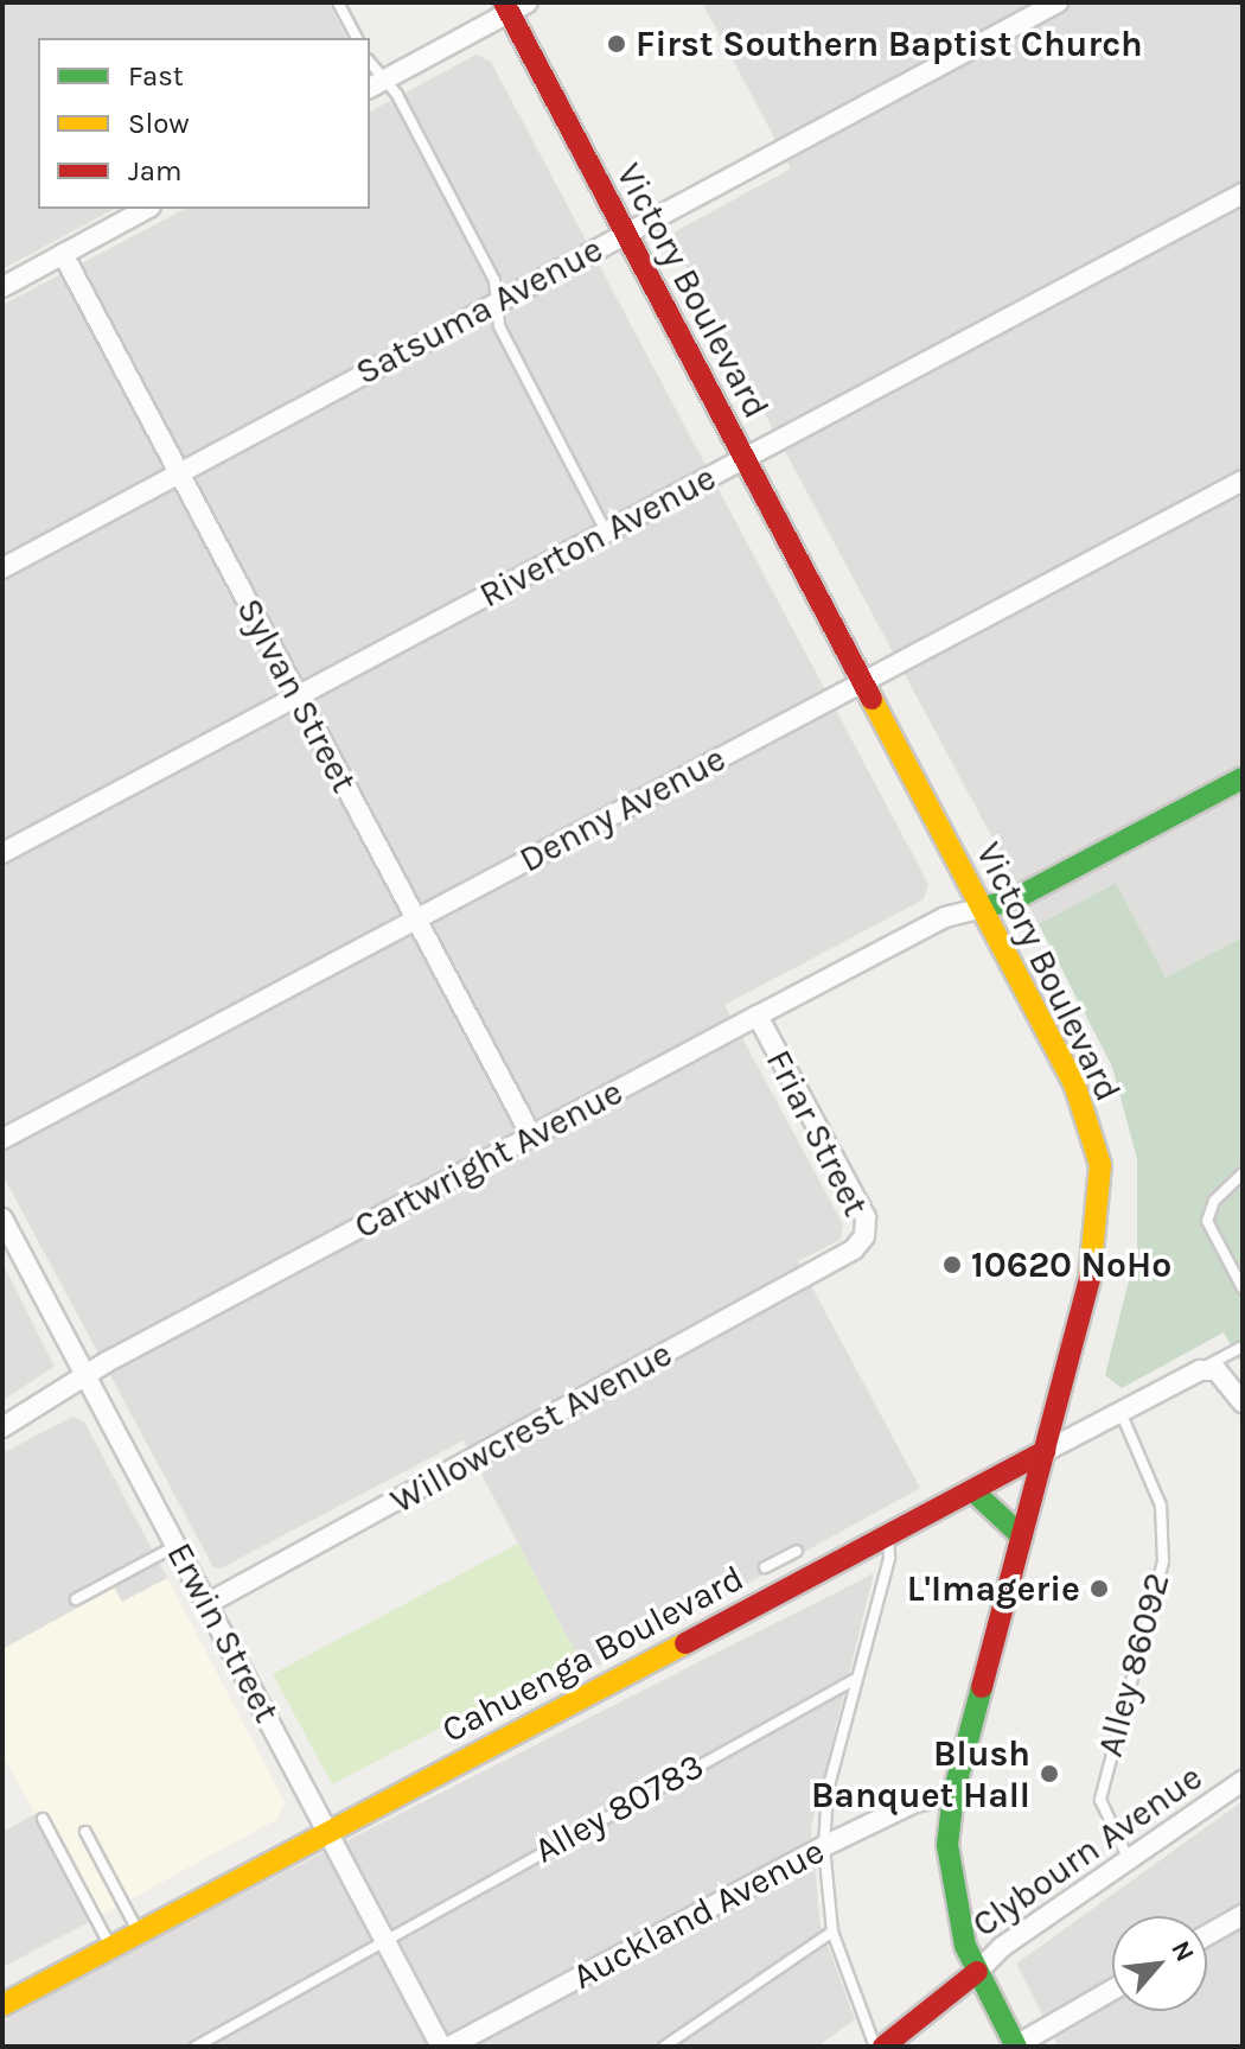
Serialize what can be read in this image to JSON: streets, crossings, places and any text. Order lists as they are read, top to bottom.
{
  "streets": {
    "main road": ["Victory Boulevard", "Cahuenga Boulevard", "Clybourn Avenue"],
    "street": [
      "Satsuma Avenue",
      "Riverton Avenue",
      "Sylvan Street",
      "Denny Avenue",
      "Friar Street",
      "Cartwright Avenue",
      "Willowcrest Avenue",
      "Erwin Street",
      "Auckland Avenue"
    ],
    "lane": ["Alley 86092", "Alley 80783"]
  },
  "crossings": [
    ["Victory Boulevard", "Satsuma Avenue"],
    ["Victory Boulevard", "Riverton Avenue"],
    ["Victory Boulevard", "Denny Avenue"],
    ["Victory Boulevard", "Cartwright Avenue"],
    ["Victory Boulevard", "Cahuenga Boulevard"],
    ["Victory Boulevard", "Clybourn Avenue"],
    ["Victory Boulevard", "Auckland Avenue"],
    ["Satsuma Avenue", "Sylvan Street"],
    ["Riverton Avenue", "Sylvan Street"],
    ["Sylvan Street", "Denny Avenue"],
    ["Sylvan Street", "Cartwright Avenue"],
    ["Friar Street", "Cartwright Avenue"],
    ["Friar Street", "Willowcrest Avenue"],
    ["Cartwright Avenue", "Erwin Street"],
    ["Willowcrest Avenue", "Erwin Street"],
    ["Erwin Street", "Cahuenga Boulevard"],
    ["Erwin Street", "Alley 80783"],
    ["Cahuenga Boulevard", "Alley 86092"],
    ["Alley 86092", "Clybourn Avenue"]
  ],
  "places": [
    "First Southern Baptist Church",
    "10620 NoHo",
    "L'Imagerie",
    "Blush Banquet Hall"
  ],
  "legend": ["Fast", "Slow", "Jam"],
  "north": "top right"
}
